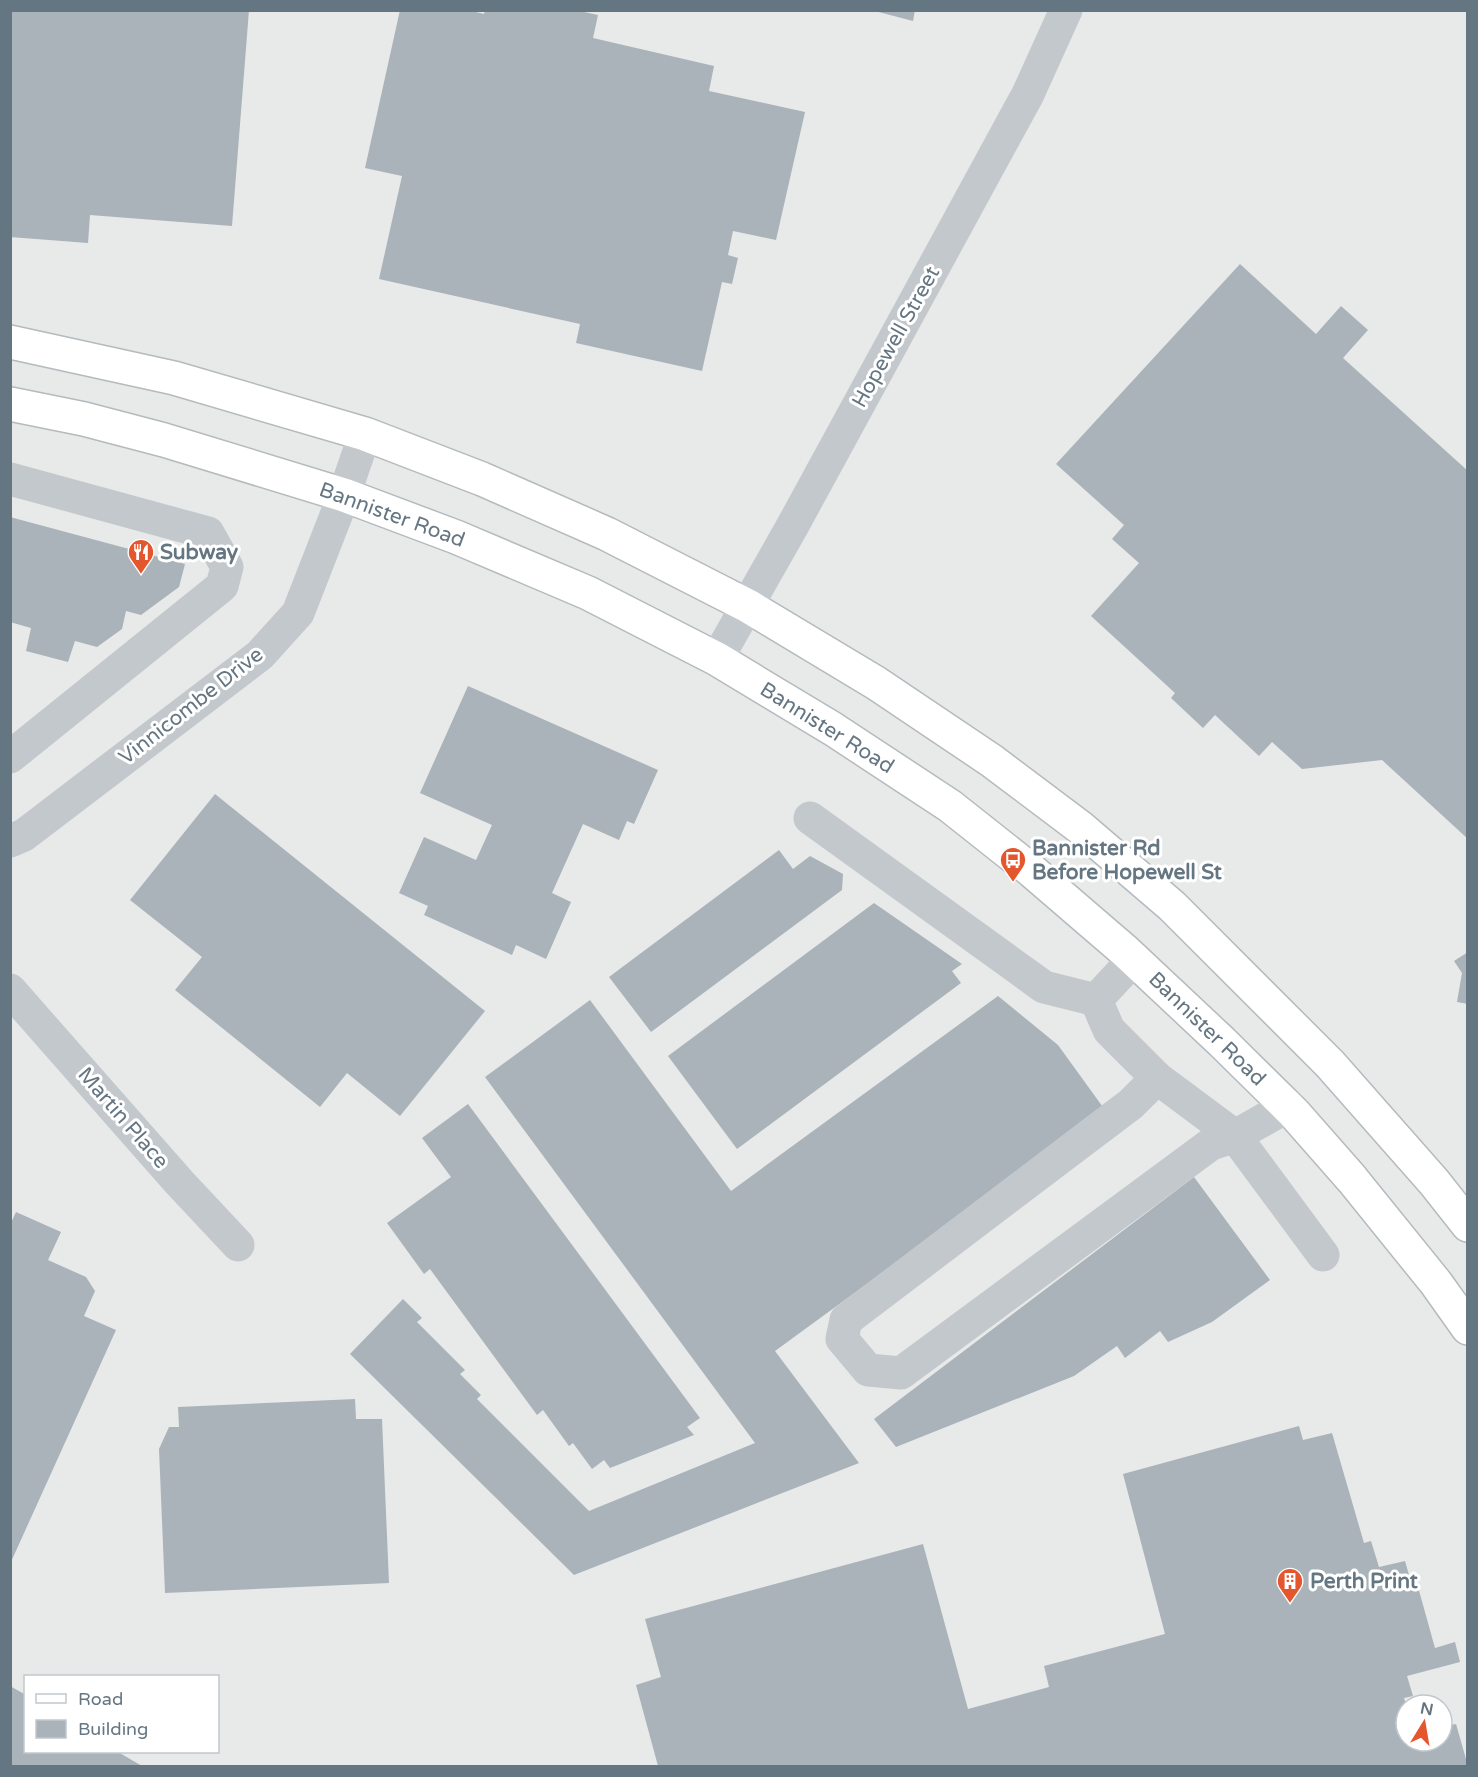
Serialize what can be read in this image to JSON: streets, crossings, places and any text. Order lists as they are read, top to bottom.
{
  "streets": {
    "main road": ["Bannister Road"],
    "street": ["Hopewell Street", "Vinnicombe Drive", "Martin Place"]
  },
  "crossings": [
    ["Hopewell Street", "Bannister Road"],
    ["Bannister Road", "Vinnicombe Drive"]
  ],
  "places": {
    "restaurant": ["Subway"],
    "bus stop": ["Bannister Rd Before Hopewell St"],
    "building": ["Perth Print"]
  },
  "legend": ["Road", "Building"],
  "north": "top"
}
